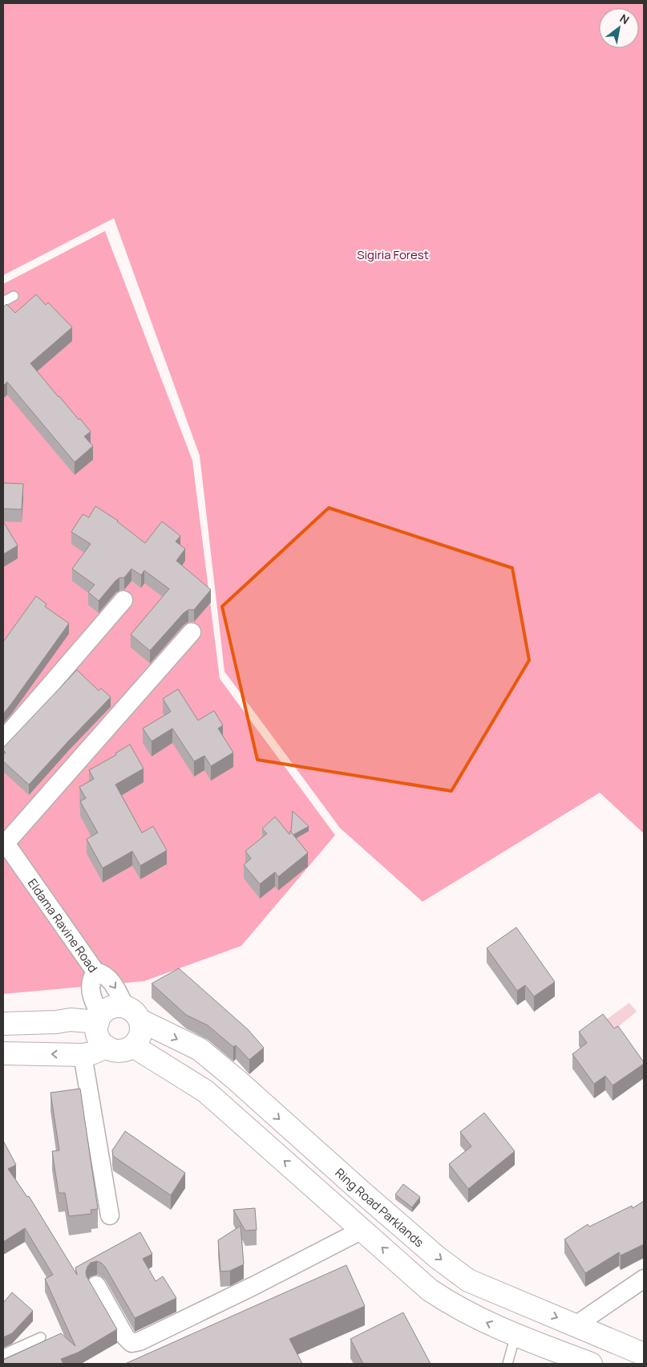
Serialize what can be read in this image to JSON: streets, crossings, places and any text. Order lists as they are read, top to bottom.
{
  "streets": {
    "street": ["Eldama Ravine Road", "Ring Road Parklands"]
  },
  "crossings": [
    ["Eldama Ravine Road", "Ring Road Parklands"]
  ],
  "parks": ["Sigiria Forest"],
  "north": "top right"
}
